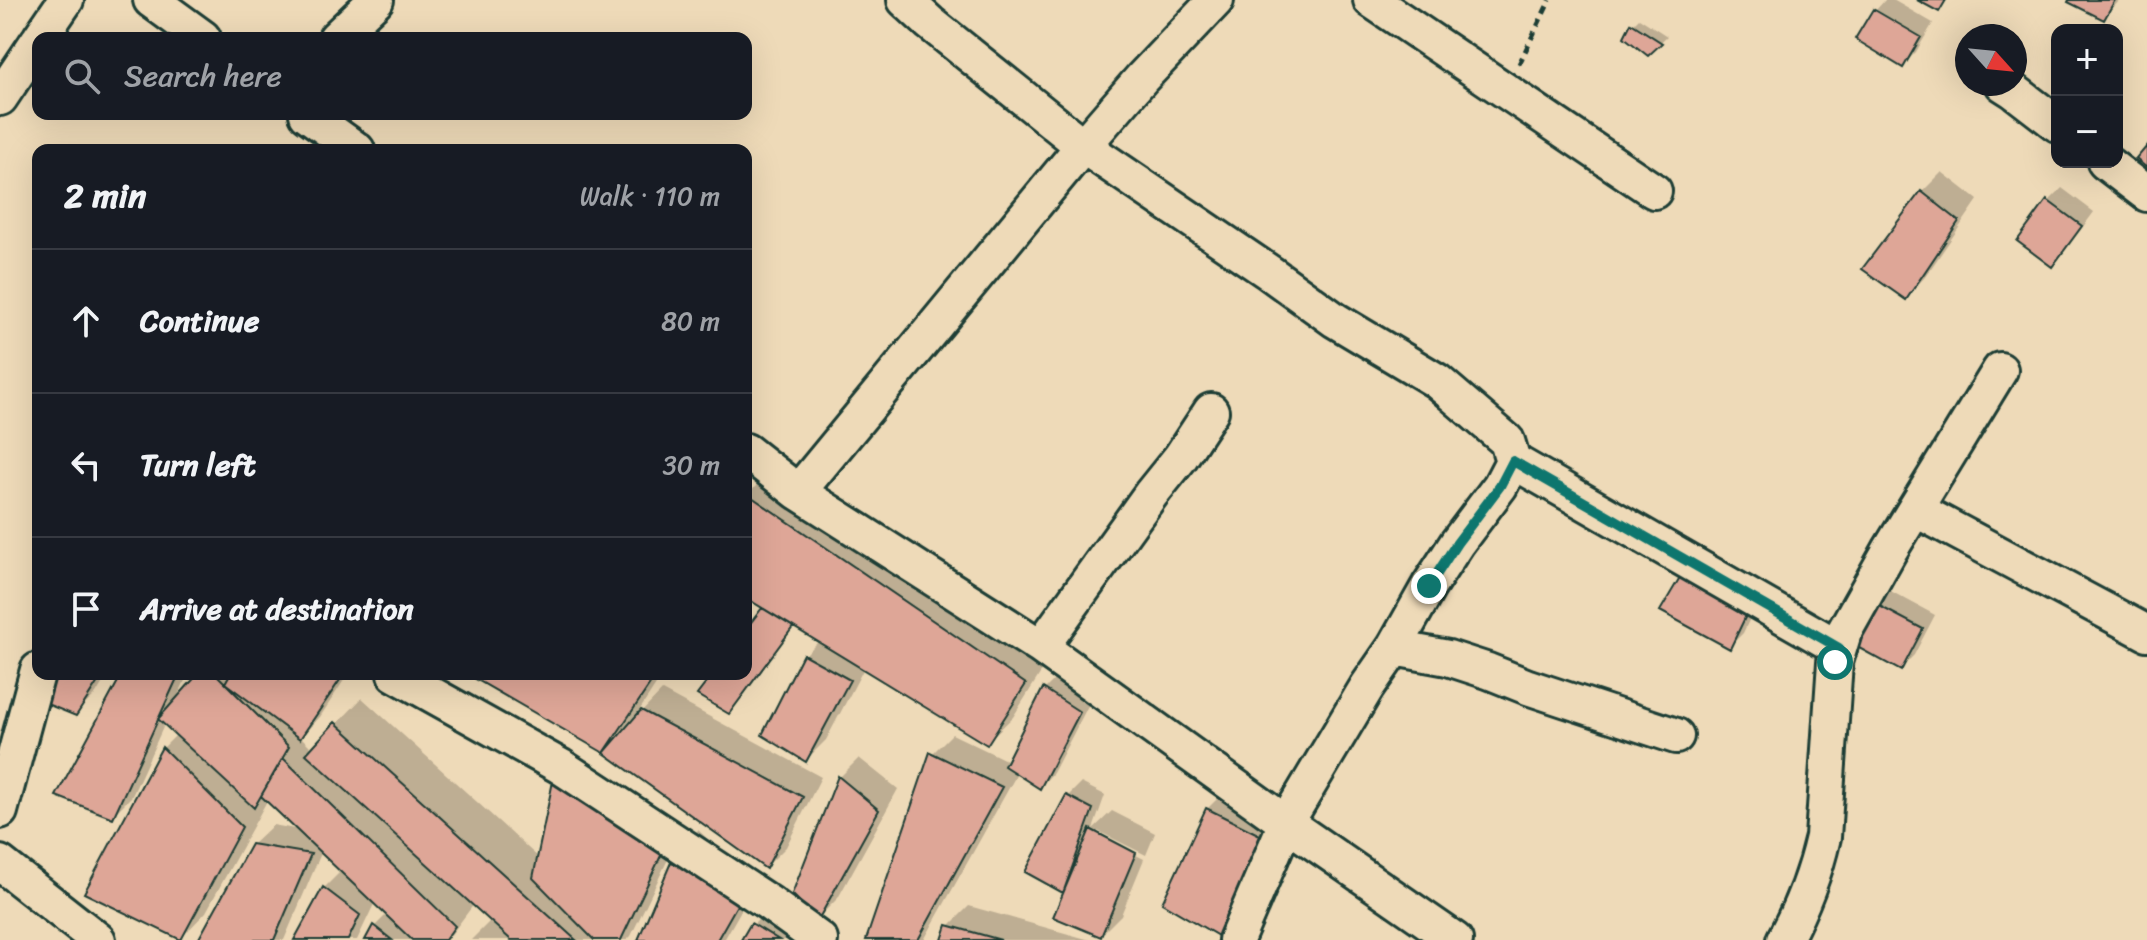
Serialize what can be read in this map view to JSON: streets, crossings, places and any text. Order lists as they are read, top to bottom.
{
  "north": "bottom right",
  "page": {
    "map_buttons": ["+", "−"],
    "search": "Search here",
    "heading": ["2 min", "Walk · 110 m"],
    "list": [
      ["Continue", "80 m"],
      ["Turn left", "30 m"],
      "Arrive at destination"
    ]
  }
}
